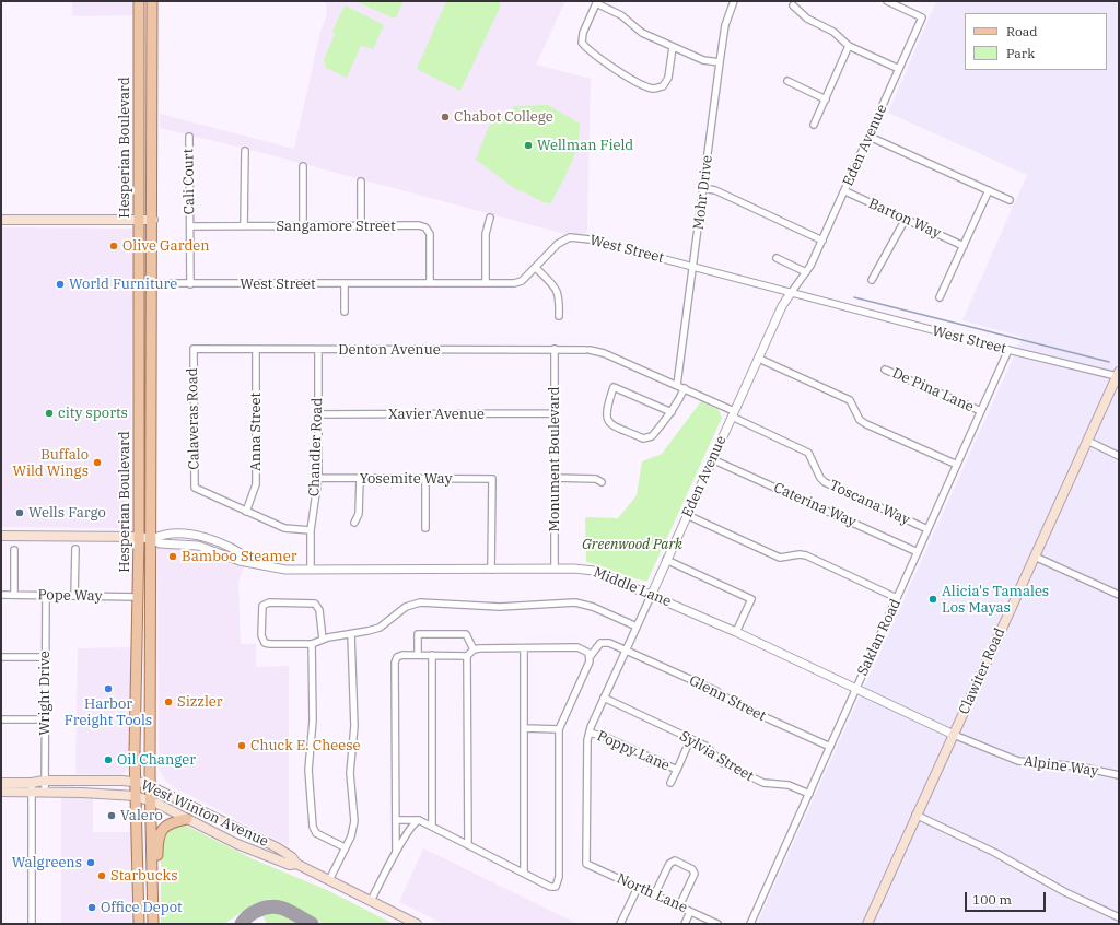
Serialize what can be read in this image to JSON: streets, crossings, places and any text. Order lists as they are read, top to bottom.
{
  "streets": {
    "main road": ["Hesperian Boulevard", "Clawiter Road", "West Winton Avenue"],
    "street": [
      "Eden Avenue",
      "Cali Court",
      "Mohr Drive",
      "Barton Way",
      "Sangamore Street",
      "West Street",
      "Denton Avenue",
      "De Pina Lane",
      "Xavier Avenue",
      "Calaveras Road",
      "Anna Street",
      "Chandler Road",
      "Monument Boulevard",
      "Yosemite Way",
      "Toscana Way",
      "Caterina Way",
      "Middle Lane",
      "Pope Way",
      "Saklan Road",
      "Wright Drive",
      "Glenn Street",
      "Poppy Lane",
      "Sylvia Street",
      "Alpine Way",
      "North Lane"
    ]
  },
  "crossings": [
    ["Eden Avenue", "Barton Way"],
    ["Eden Avenue", "West Street"],
    ["Eden Avenue", "Denton Avenue"],
    ["Eden Avenue", "Toscana Way"],
    ["Eden Avenue", "Caterina Way"],
    ["Eden Avenue", "Middle Lane"],
    ["Eden Avenue", "Glenn Street"],
    ["Eden Avenue", "Poppy Lane"],
    ["Eden Avenue", "Sylvia Street"],
    ["Eden Avenue", "North Lane"],
    ["Hesperian Boulevard", "West Street"],
    ["Hesperian Boulevard", "Middle Lane"],
    ["Hesperian Boulevard", "Pope Way"],
    ["Hesperian Boulevard", "West Winton Avenue"],
    ["Cali Court", "Sangamore Street"],
    ["Cali Court", "West Street"],
    ["Mohr Drive", "West Street"],
    ["Mohr Drive", "Denton Avenue"],
    ["Sangamore Street", "West Street"],
    ["West Street", "Saklan Road"],
    ["West Street", "Clawiter Road"],
    ["Denton Avenue", "Calaveras Road"],
    ["Denton Avenue", "Anna Street"],
    ["Denton Avenue", "Chandler Road"],
    ["Denton Avenue", "Monument Boulevard"],
    ["Denton Avenue", "Toscana Way"],
    ["De Pina Lane", "Saklan Road"],
    ["Xavier Avenue", "Chandler Road"],
    ["Xavier Avenue", "Monument Boulevard"],
    ["Calaveras Road", "Anna Street"],
    ["Chandler Road", "Yosemite Way"],
    ["Chandler Road", "Middle Lane"],
    ["Monument Boulevard", "Middle Lane"],
    ["Yosemite Way", "Middle Lane"],
    ["Toscana Way", "Saklan Road"],
    ["Caterina Way", "Saklan Road"],
    ["Middle Lane", "Saklan Road"],
    ["Middle Lane", "Clawiter Road"],
    ["Middle Lane", "Alpine Way"],
    ["Pope Way", "Wright Drive"],
    ["Saklan Road", "Glenn Street"],
    ["Saklan Road", "Sylvia Street"],
    ["Clawiter Road", "Alpine Way"],
    ["Wright Drive", "West Winton Avenue"]
  ],
  "parks": ["Greenwood Park"],
  "places": [
    "Chabot College",
    "Wellman Field",
    "Olive Garden",
    "World Furniture",
    "city sports",
    "Buffalo Wild Wings",
    "Wells Fargo",
    "Bamboo Steamer",
    "Alicia's Tamales Los Mayas",
    "Harbor Freight Tools",
    "Sizzler",
    "Chuck E. Cheese",
    "Oil Changer",
    "Valero",
    "Walgreens",
    "Starbucks",
    "Office Depot"
  ],
  "legend": ["Road", "Park"],
  "scale_bar": "100 m"
}
